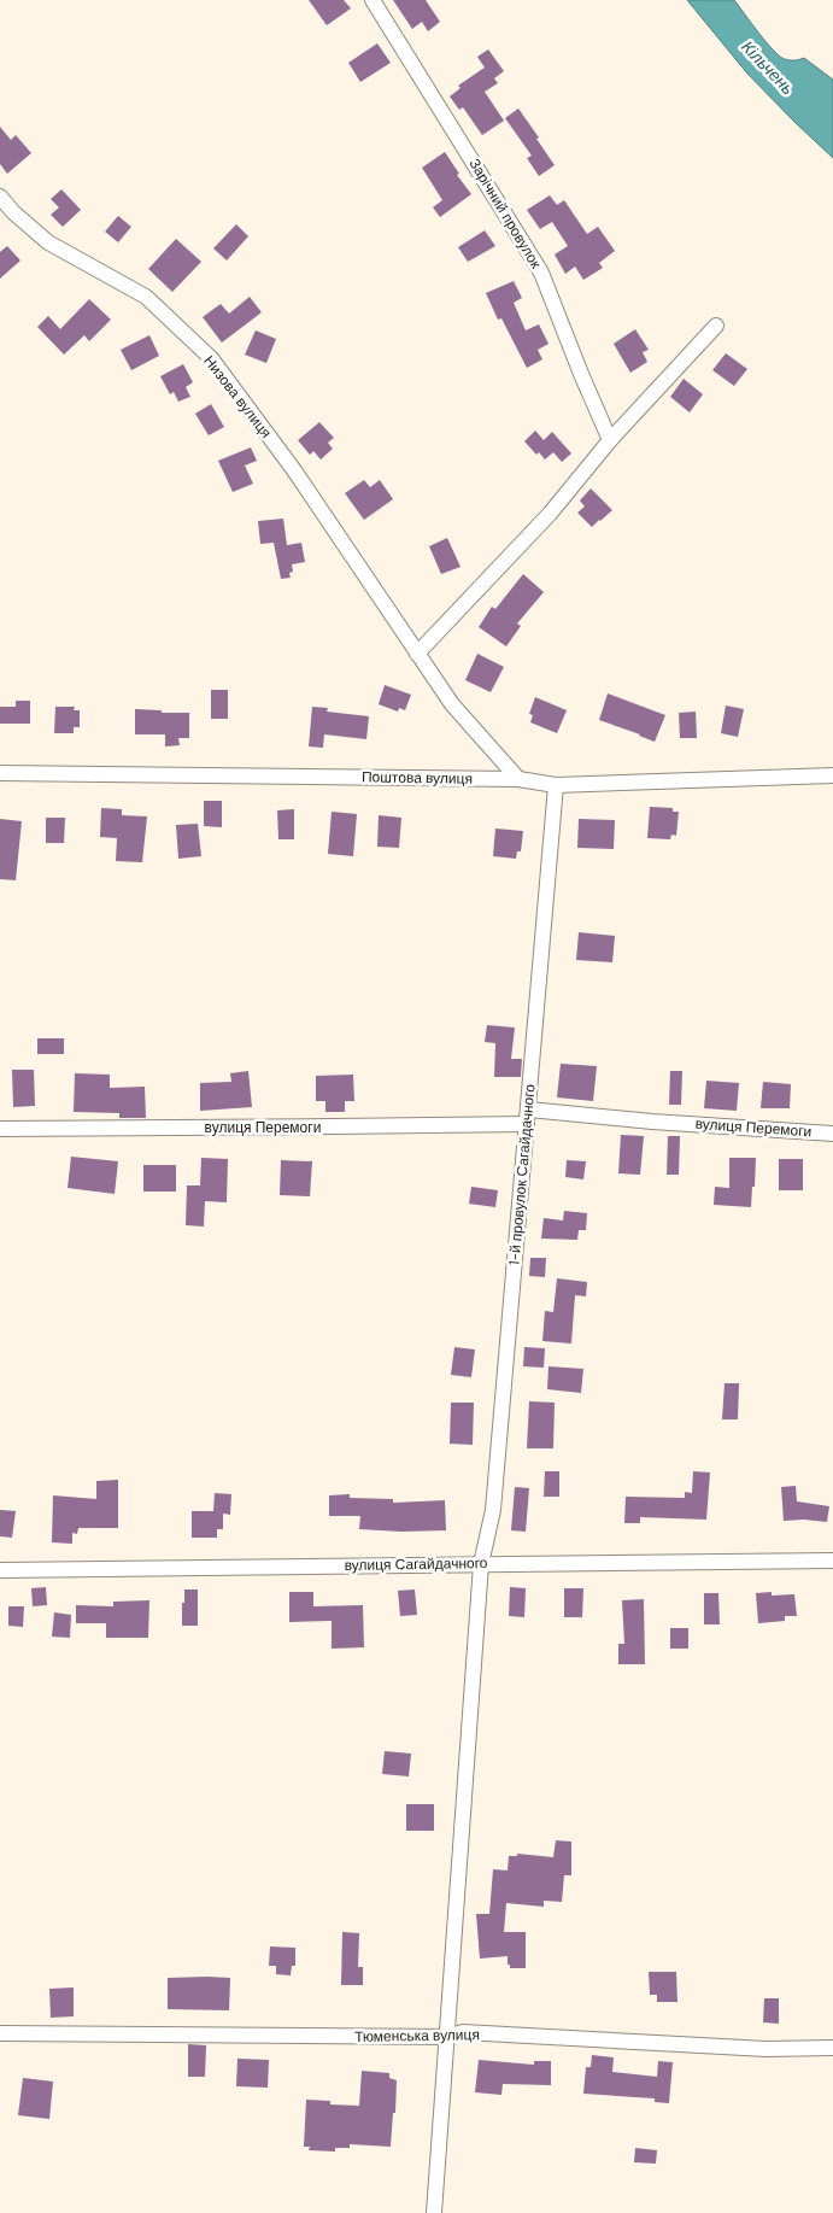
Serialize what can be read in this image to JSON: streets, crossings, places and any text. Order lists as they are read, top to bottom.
{
  "streets": {
    "street": [
      "Зарічний провулок",
      "Низова вулиця",
      "Поштова вулиця",
      "вулиця Перемоги",
      "1-й провулок Сагайдачного",
      "вулиця Сагайдачного",
      "Тюменська вулиця"
    ]
  },
  "crossings": [
    ["Низова вулиця", "Поштова вулиця"],
    ["Поштова вулиця", "1-й провулок Сагайдачного"],
    ["вулиця Перемоги", "1-й провулок Сагайдачного"],
    ["1-й провулок Сагайдачного", "вулиця Сагайдачного"],
    ["1-й провулок Сагайдачного", "Тюменська вулиця"]
  ],
  "water": ["Кільчень"]
}
